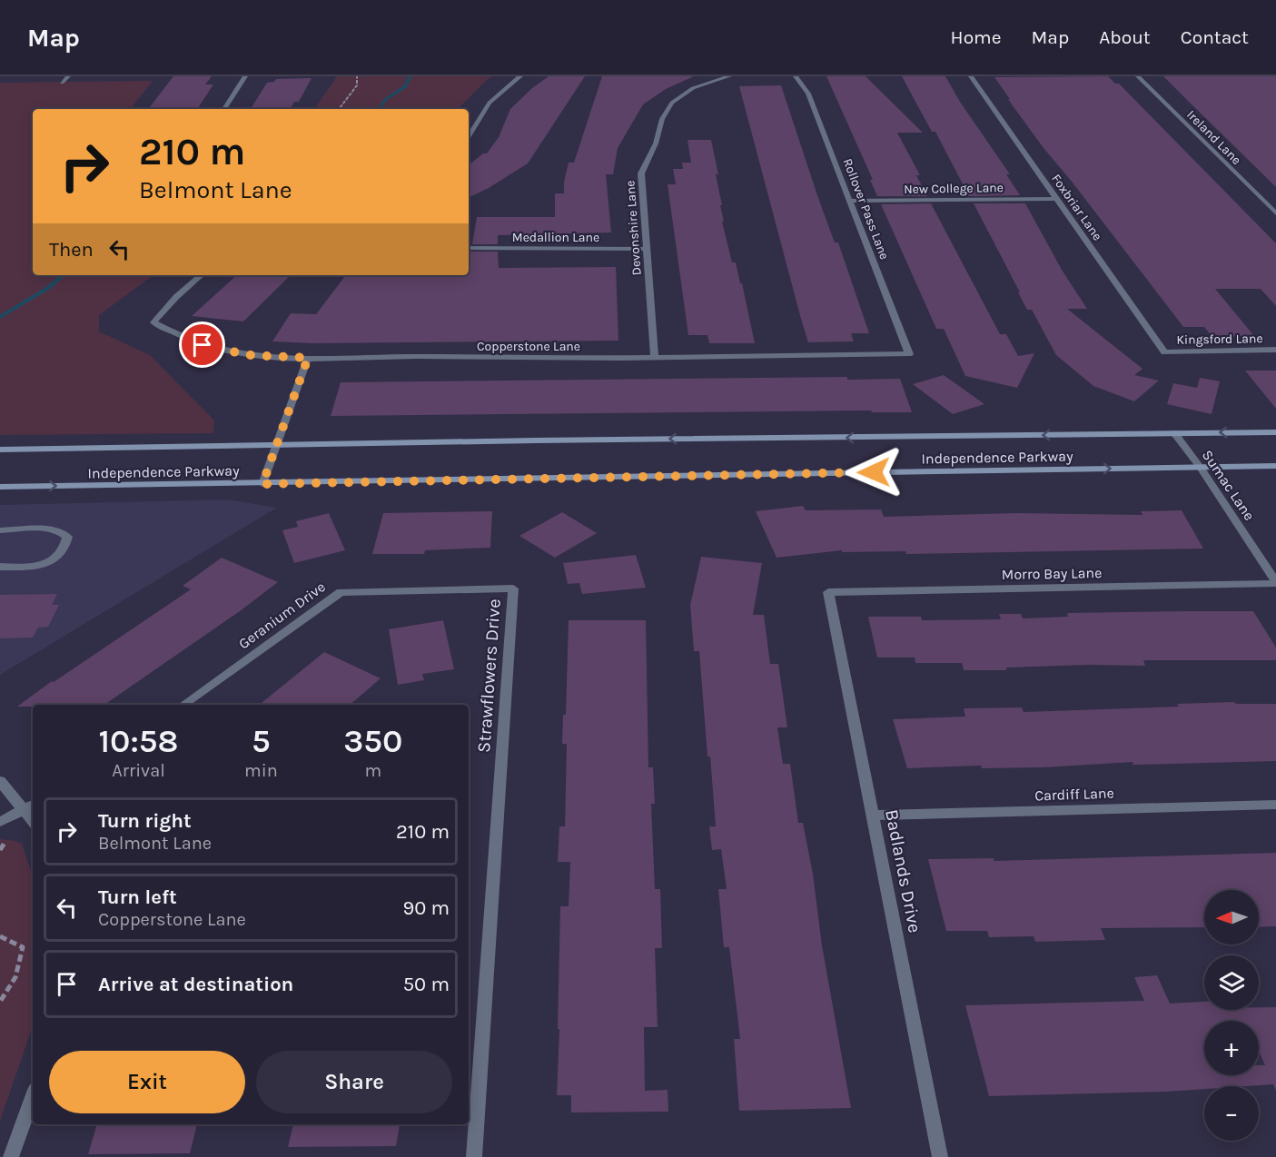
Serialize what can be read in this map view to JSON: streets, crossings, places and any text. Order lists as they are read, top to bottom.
{
  "streets": {
    "main road": ["Independence Parkway"],
    "street": [
      "Ireland Lane",
      "New College Lane",
      "Foxbriar Lane",
      "Rollover Pass Lane",
      "Devonshire Lane",
      "Medallion Lane",
      "Kingsford Lane",
      "Copperstone Lane",
      "Sumac Lane",
      "Morro Bay Lane",
      "Geranium Drive",
      "Strawflowers Drive",
      "Cardiff Lane",
      "Badlands Drive"
    ]
  },
  "crossings": [
    ["New College Lane", "Foxbriar Lane"],
    ["New College Lane", "Rollover Pass Lane"],
    ["Foxbriar Lane", "Kingsford Lane"],
    ["Rollover Pass Lane", "Copperstone Lane"],
    ["Devonshire Lane", "Medallion Lane"],
    ["Devonshire Lane", "Copperstone Lane"],
    ["Independence Parkway", "Sumac Lane"],
    ["Sumac Lane", "Morro Bay Lane"],
    ["Morro Bay Lane", "Badlands Drive"],
    ["Geranium Drive", "Strawflowers Drive"],
    ["Cardiff Lane", "Badlands Drive"]
  ],
  "north": "left",
  "page": {
    "header": "Map",
    "nav": [
      "Home",
      "Map",
      "About",
      "Contact"
    ],
    "turn": ["210 m", "Belmont Lane"],
    "then": "Then",
    "eta": [
      "10:58",
      "Arrival",
      "5",
      "min",
      "350",
      "m"
    ],
    "list": [
      {
        "name": "Turn right",
        "note": "Belmont Lane",
        "value": "210 m"
      },
      {
        "name": "Turn left",
        "note": "Copperstone Lane",
        "value": "90 m"
      },
      {
        "name": "Arrive at destination",
        "value": "50 m"
      }
    ],
    "map_buttons": ["+", "−"],
    "buttons": ["Exit", "Share"]
  }
}
